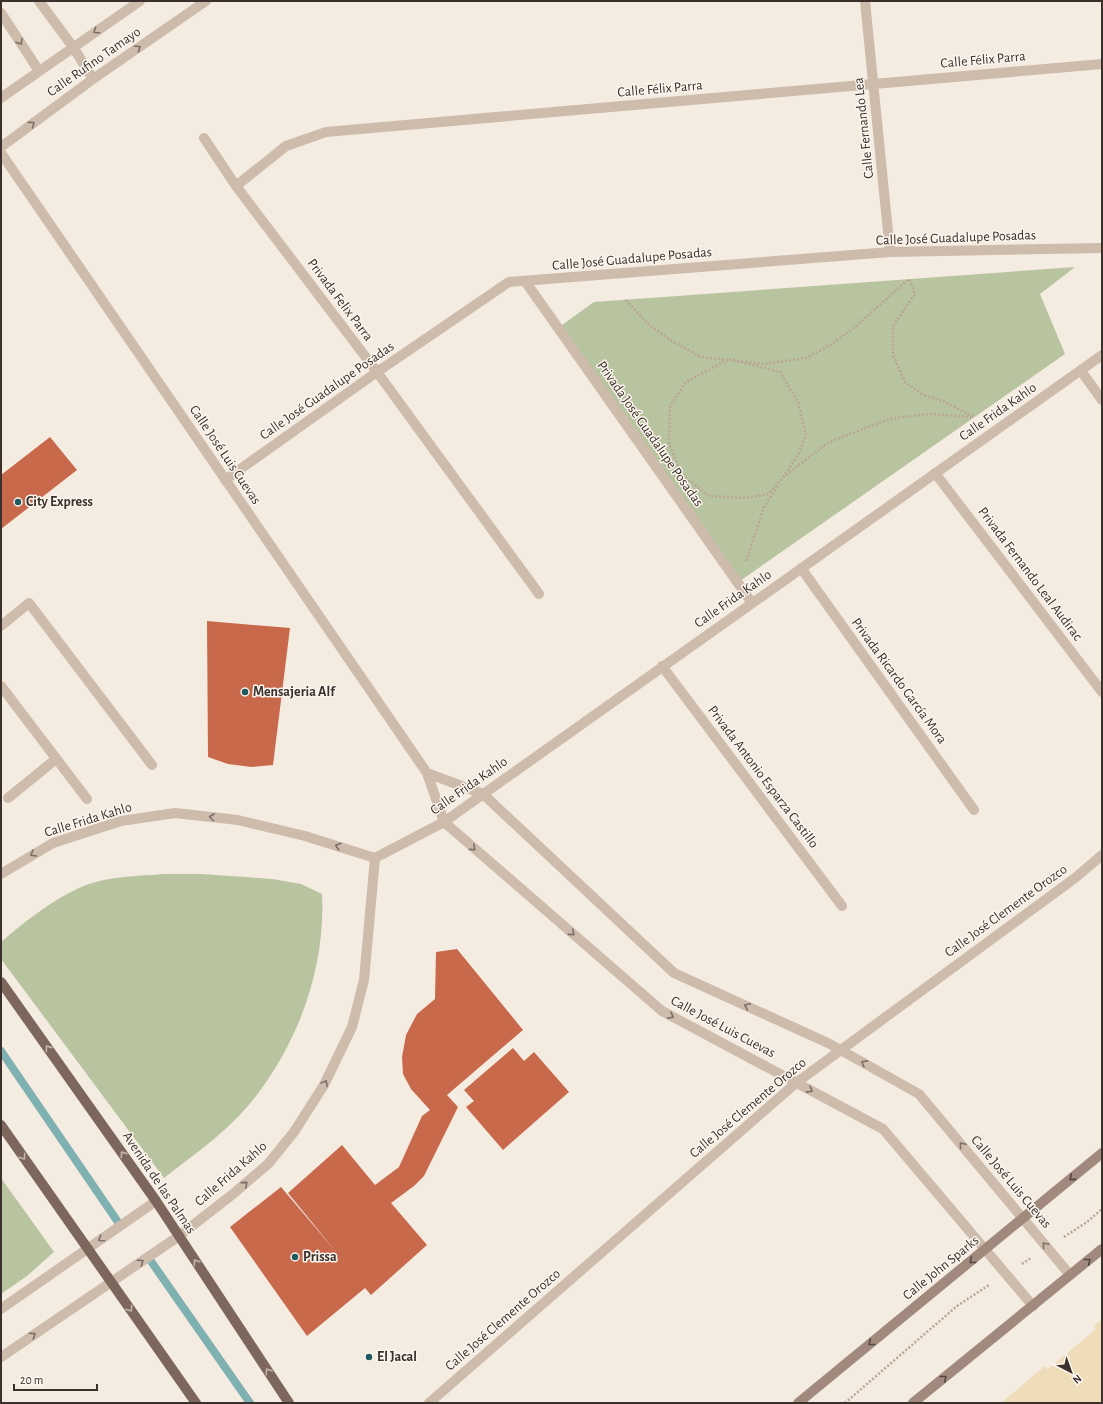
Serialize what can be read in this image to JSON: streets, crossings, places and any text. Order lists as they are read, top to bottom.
{
  "streets": {
    "main road": ["Avenida de las Palmas", "Calle John Sparks"],
    "street": [
      "Calle Félix Parra",
      "Calle Rufino Tamayo",
      "Calle Fernando Lea",
      "Calle José Guadalupe Posadas",
      "Privada Felix Parra",
      "Calle Frida Kahlo",
      "Privada José Guadalupe Posadas",
      "Calle José Luis Cuevas",
      "Privada Fernando Leal Audirac",
      "Privada Ricardo García Mora",
      "Privada Antonio Esparza Castillo",
      "Calle José Clemente Orozco"
    ]
  },
  "crossings": [
    ["Calle Félix Parra", "Calle Fernando Lea"],
    ["Calle Félix Parra", "Privada Felix Parra"],
    ["Calle Fernando Lea", "Calle José Guadalupe Posadas"],
    ["Calle José Guadalupe Posadas", "Privada Felix Parra"],
    ["Calle José Guadalupe Posadas", "Privada José Guadalupe Posadas"],
    ["Calle José Guadalupe Posadas", "Calle José Luis Cuevas"],
    ["Calle Frida Kahlo", "Privada José Guadalupe Posadas"],
    ["Calle Frida Kahlo", "Calle José Luis Cuevas"],
    ["Calle Frida Kahlo", "Privada Fernando Leal Audirac"],
    ["Calle Frida Kahlo", "Privada Ricardo García Mora"],
    ["Calle Frida Kahlo", "Privada Antonio Esparza Castillo"],
    ["Calle Frida Kahlo", "Avenida de las Palmas"],
    ["Calle José Luis Cuevas", "Calle José Clemente Orozco"],
    ["Calle José Luis Cuevas", "Calle John Sparks"]
  ],
  "places": [
    "City Express",
    "Mensajeria Alf",
    "Prissa",
    "El Jacal"
  ],
  "scale_bar": "20 m",
  "north": "bottom right"
}
